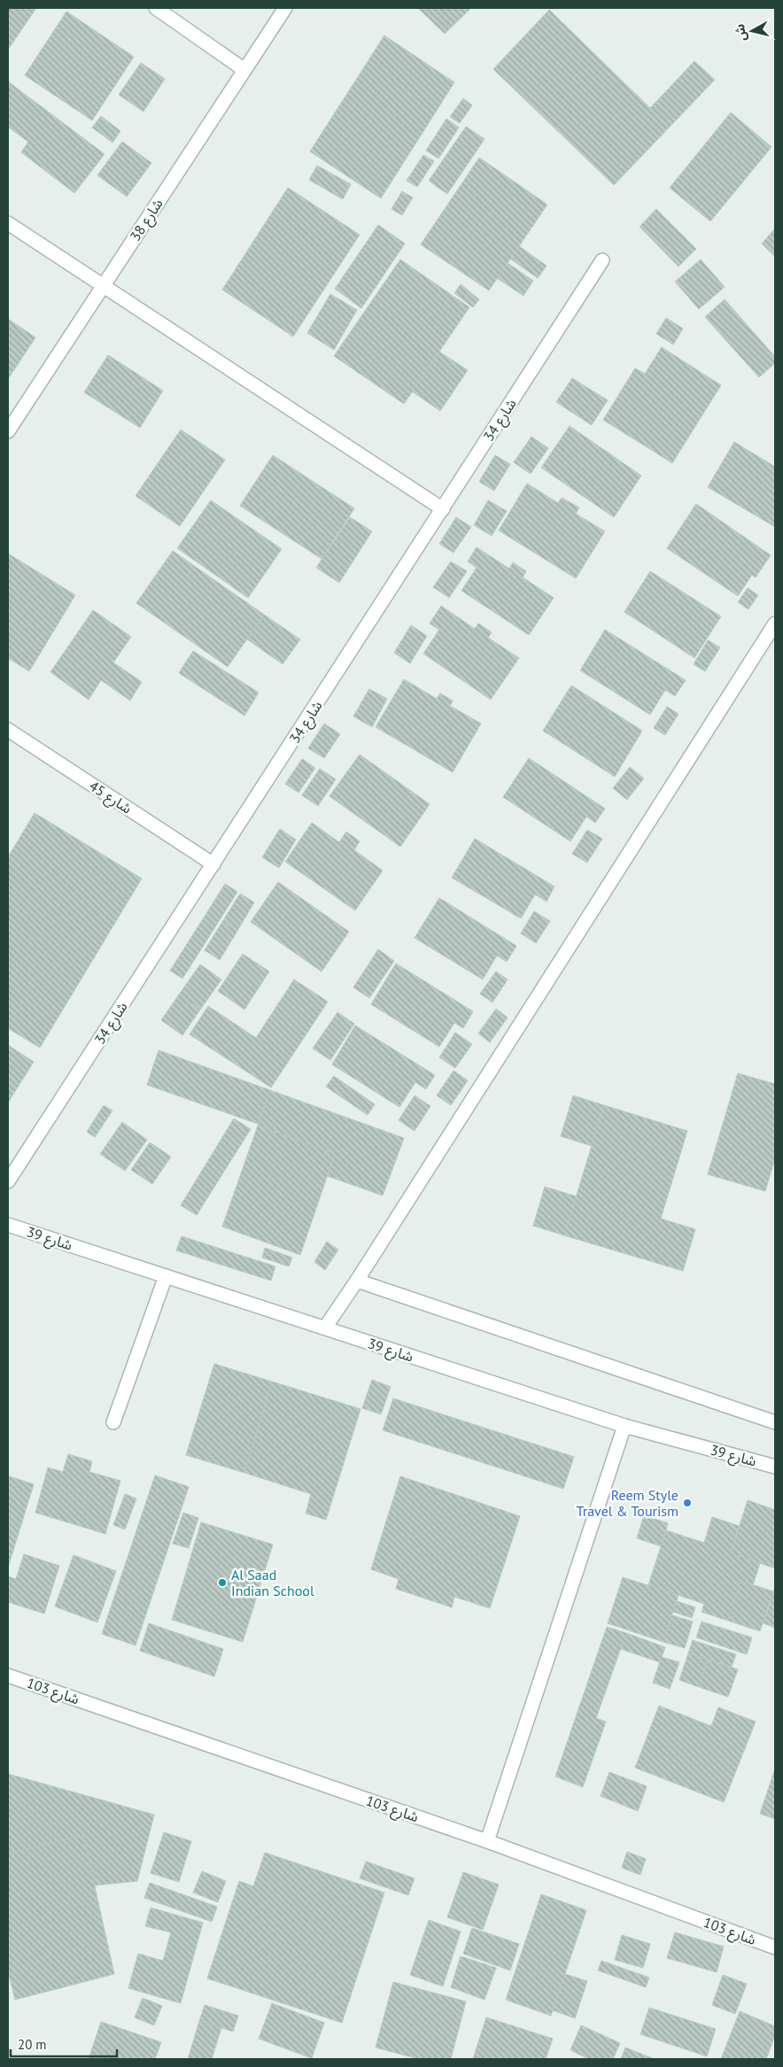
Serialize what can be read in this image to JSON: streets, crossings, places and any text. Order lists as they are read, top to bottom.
{
  "streets": {
    "street": [
      "شارع 38",
      "شارع 34",
      "شارع 45",
      "شارع 39",
      "شارع 103"
    ]
  },
  "crossings": [
    ["شارع 34", "شارع 45"]
  ],
  "places": ["Reem Style Travel & Tourism", "Al Saad Indian School"],
  "scale_bar": "20 m",
  "north": "left"
}
